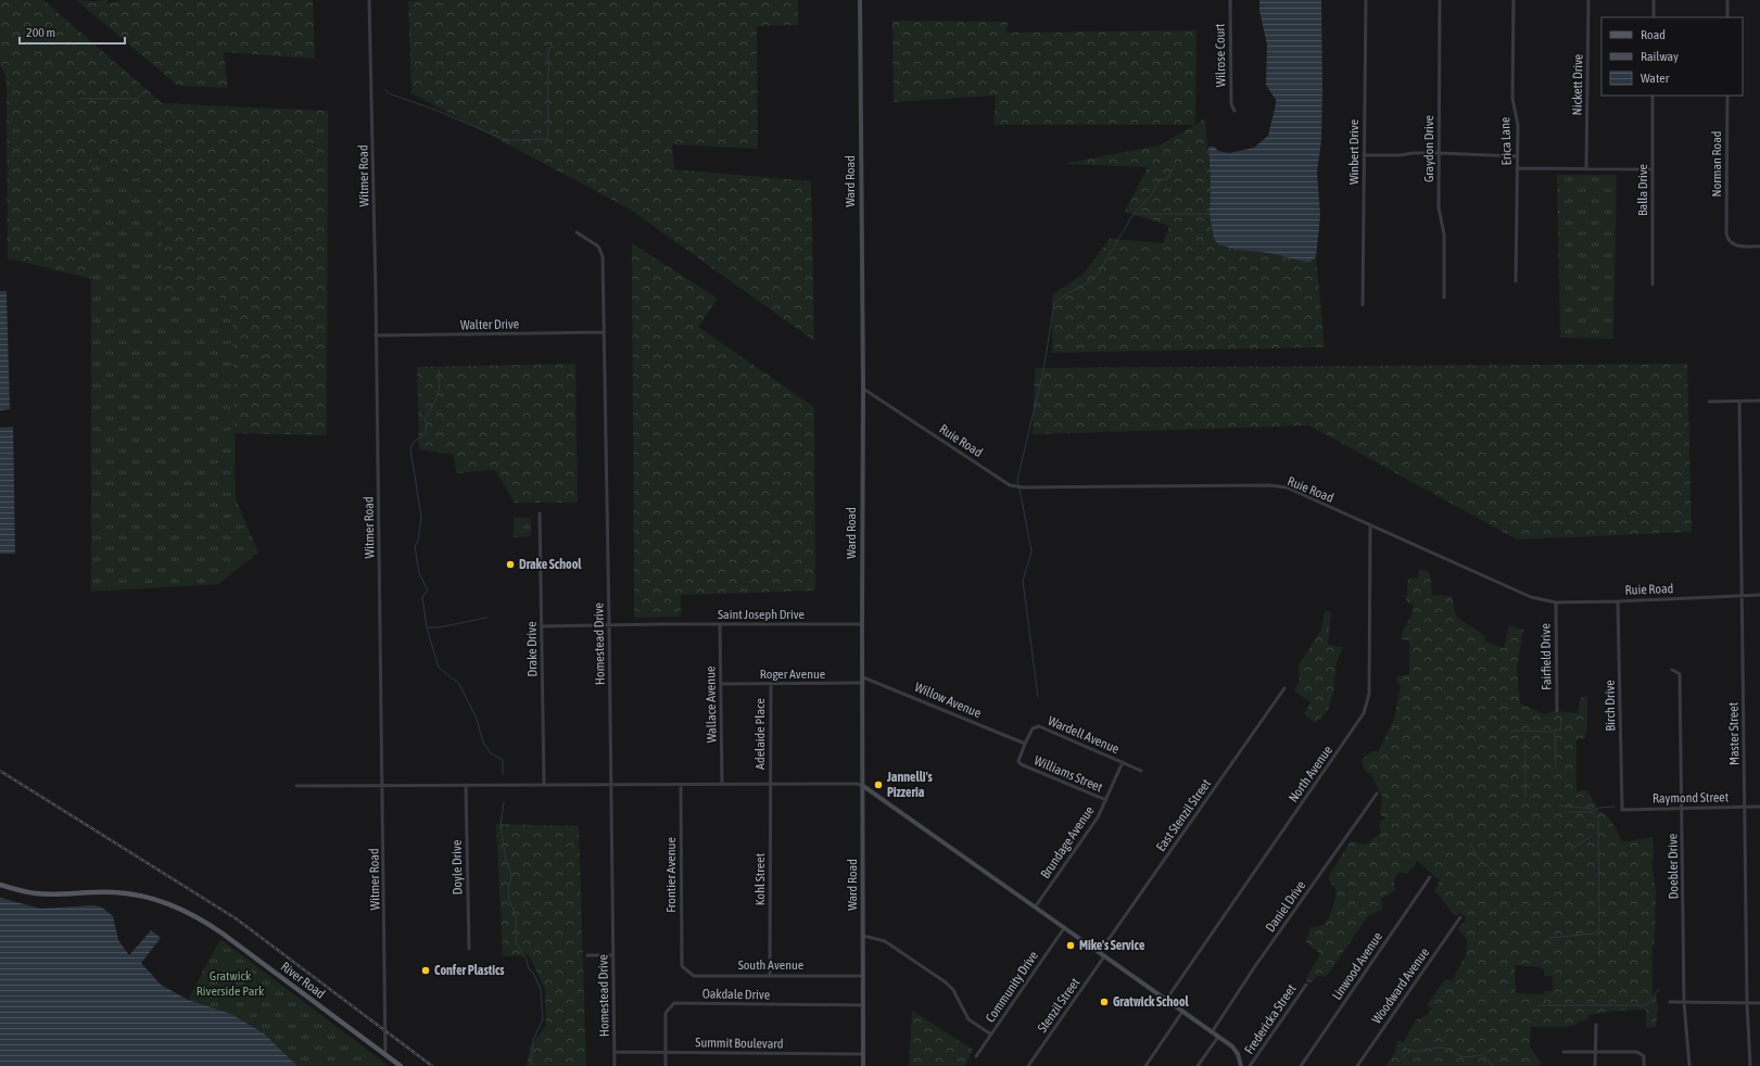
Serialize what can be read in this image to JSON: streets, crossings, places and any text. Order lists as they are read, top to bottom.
{
  "streets": {
    "main road": ["Ward Road", "River Road"],
    "street": [
      "Wilrose Court",
      "Nickett Drive",
      "Erica Lane",
      "Graydon Drive",
      "Winbert Drive",
      "Norman Road",
      "Witmer Road",
      "Balla Drive",
      "Walter Drive",
      "Ruie Road",
      "Saint Joseph Drive",
      "Homestead Drive",
      "Drake Drive",
      "Fairfield Drive",
      "Roger Avenue",
      "Willow Avenue",
      "Wallace Avenue",
      "Birch Drive",
      "Adelaide Place",
      "Master Street",
      "Wardell Avenue",
      "Williams Street",
      "North Avenue",
      "Raymond Street",
      "East Stenzil Street",
      "Brundage Avenue",
      "Doebler Drive",
      "Doyle Drive",
      "Frontier Avenue",
      "Kohl Street",
      "Daniel Drive",
      "South Avenue",
      "Linwood Avenue",
      "Woodward Avenue",
      "Community Drive",
      "Oakdale Drive",
      "Stenzil Street",
      "Fredericka Street",
      "Summit Boulevard"
    ]
  },
  "crossings": [
    ["Witmer Road", "Walter Drive"],
    ["Witmer Road", "River Road"],
    ["Ward Road", "Ruie Road"],
    ["Ward Road", "Saint Joseph Drive"],
    ["Ward Road", "Roger Avenue"],
    ["Ward Road", "Willow Avenue"],
    ["Ward Road", "South Avenue"],
    ["Ward Road", "Oakdale Drive"],
    ["Ward Road", "Summit Boulevard"],
    ["Walter Drive", "Homestead Drive"],
    ["Ruie Road", "Fairfield Drive"],
    ["Ruie Road", "Birch Drive"],
    ["Ruie Road", "Master Street"],
    ["Ruie Road", "North Avenue"],
    ["Saint Joseph Drive", "Homestead Drive"],
    ["Saint Joseph Drive", "Drake Drive"],
    ["Saint Joseph Drive", "Wallace Avenue"],
    ["Homestead Drive", "Summit Boulevard"],
    ["Roger Avenue", "Wallace Avenue"],
    ["Roger Avenue", "Adelaide Place"],
    ["Willow Avenue", "Wardell Avenue"],
    ["Willow Avenue", "Williams Street"],
    ["Birch Drive", "Raymond Street"],
    ["Adelaide Place", "Kohl Street"],
    ["Master Street", "Raymond Street"],
    ["Wardell Avenue", "Williams Street"],
    ["Wardell Avenue", "Brundage Avenue"],
    ["Williams Street", "Brundage Avenue"],
    ["Raymond Street", "Doebler Drive"],
    ["Frontier Avenue", "South Avenue"],
    ["Kohl Street", "South Avenue"],
    ["Oakdale Drive", "Summit Boulevard"]
  ],
  "parks": ["Gratwick Riverside Park"],
  "places": [
    "Drake School",
    "Jannelli's Pizzeria",
    "Mike's Service",
    "Confer Plastics",
    "Gratwick School"
  ],
  "legend": ["Road", "Railway", "Water"],
  "scale_bar": "200 m"
}
